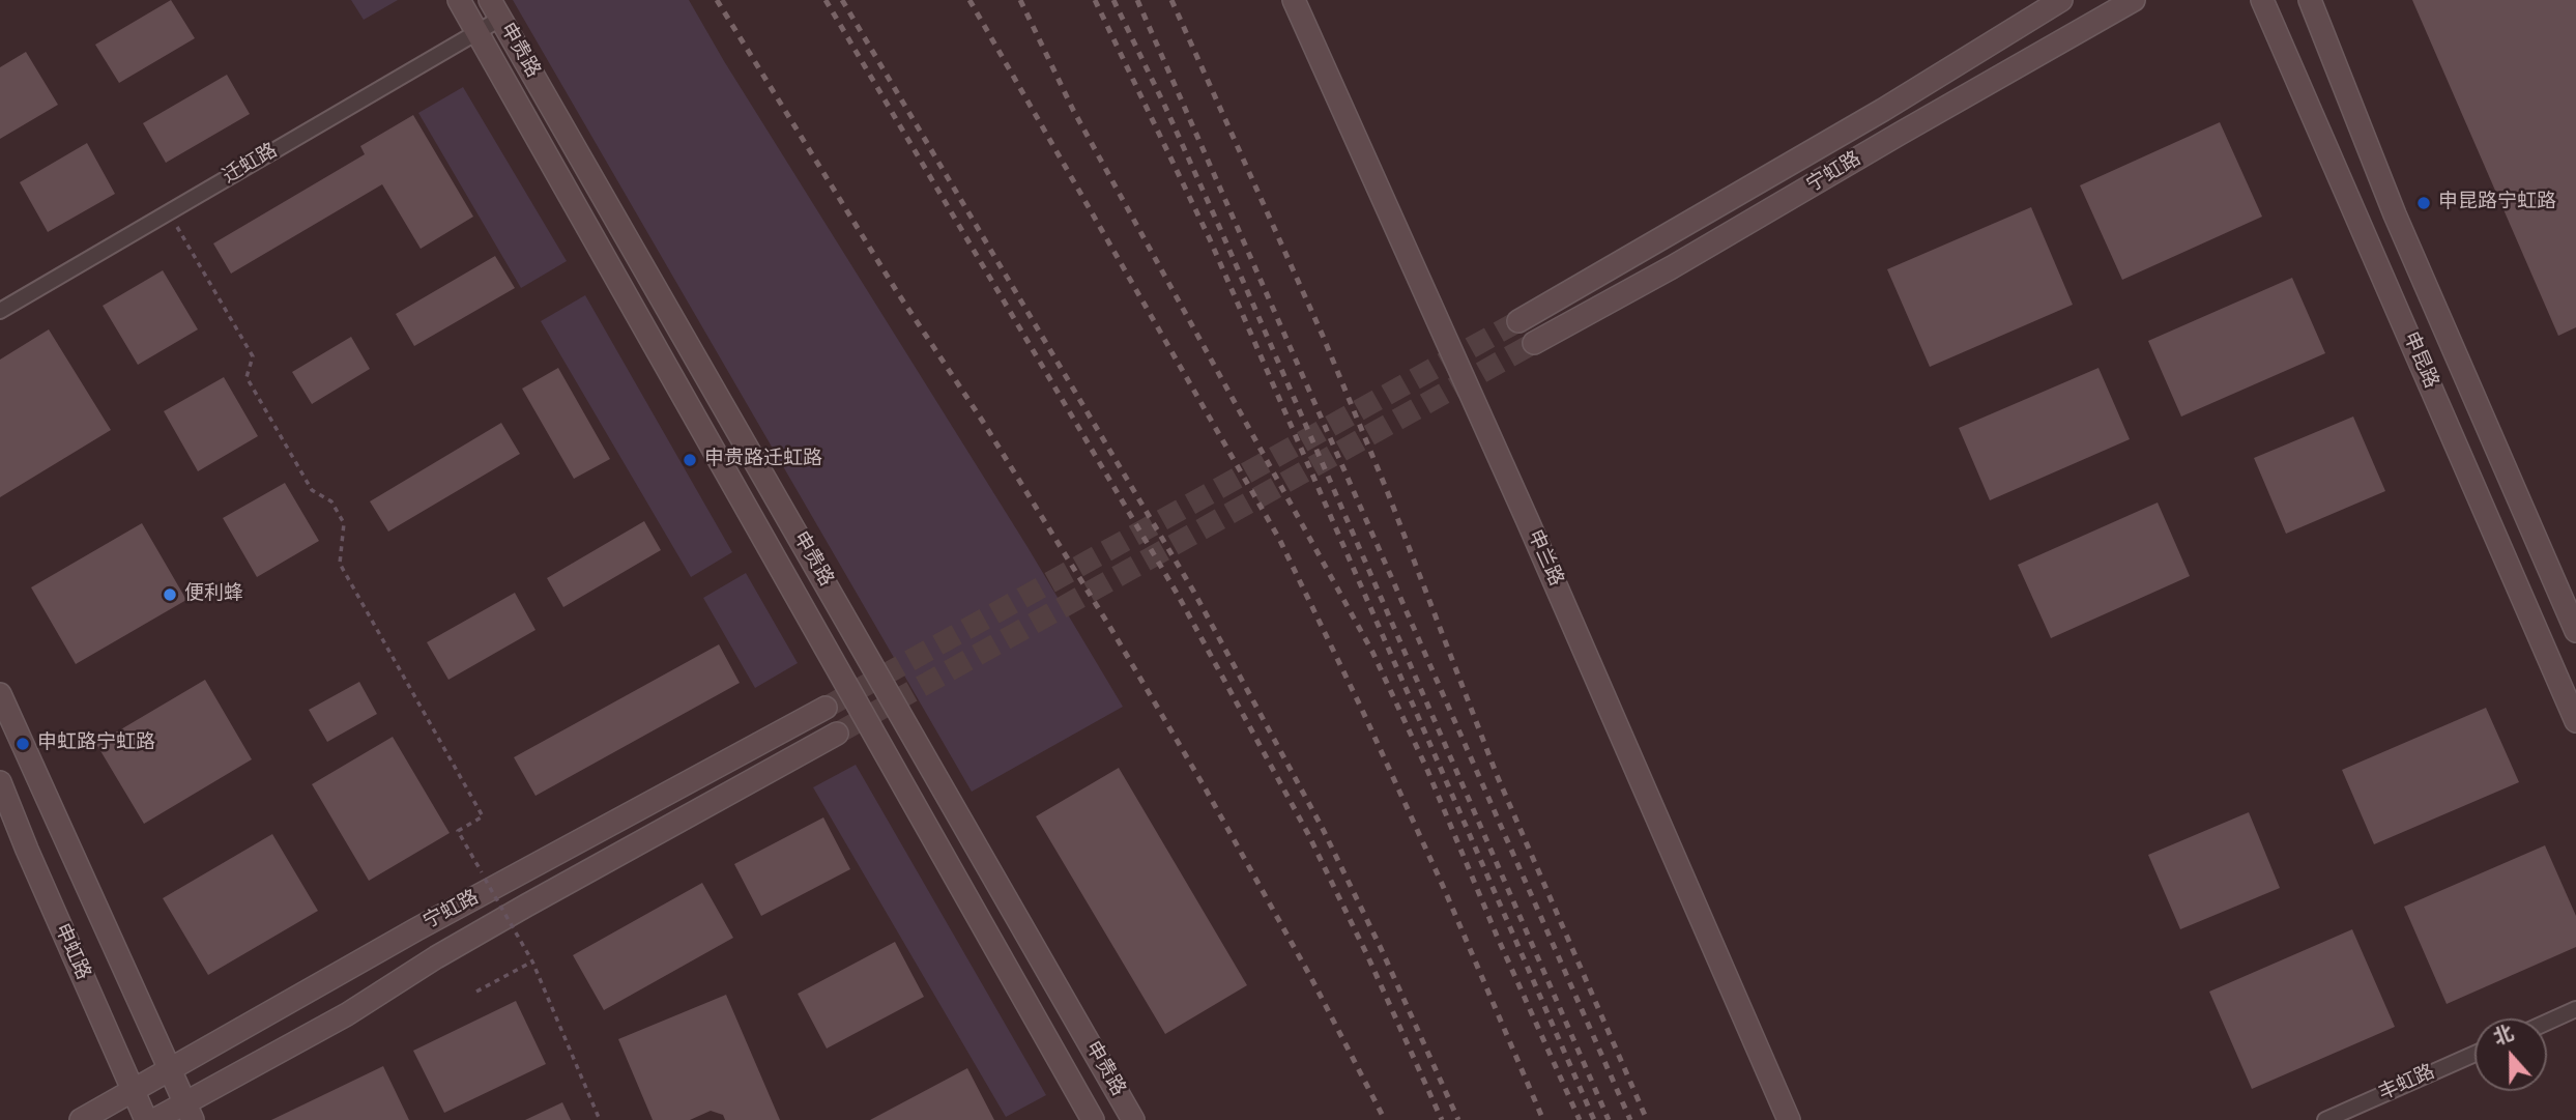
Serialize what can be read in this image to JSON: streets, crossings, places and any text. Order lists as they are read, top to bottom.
{
  "streets": {
    "main road": [
      "申贵路",
      "宁虹路",
      "申昆路",
      "申兰路",
      "申虹路"
    ],
    "street": ["迁虹路", "丰虹路"]
  },
  "crossings": [
    ["申贵路", "迁虹路"],
    ["宁虹路", "申虹路"]
  ],
  "places": [
    "申昆路宁虹路",
    "申贵路迁虹路",
    "便利蜂",
    "申虹路宁虹路"
  ],
  "north": "top"
}
